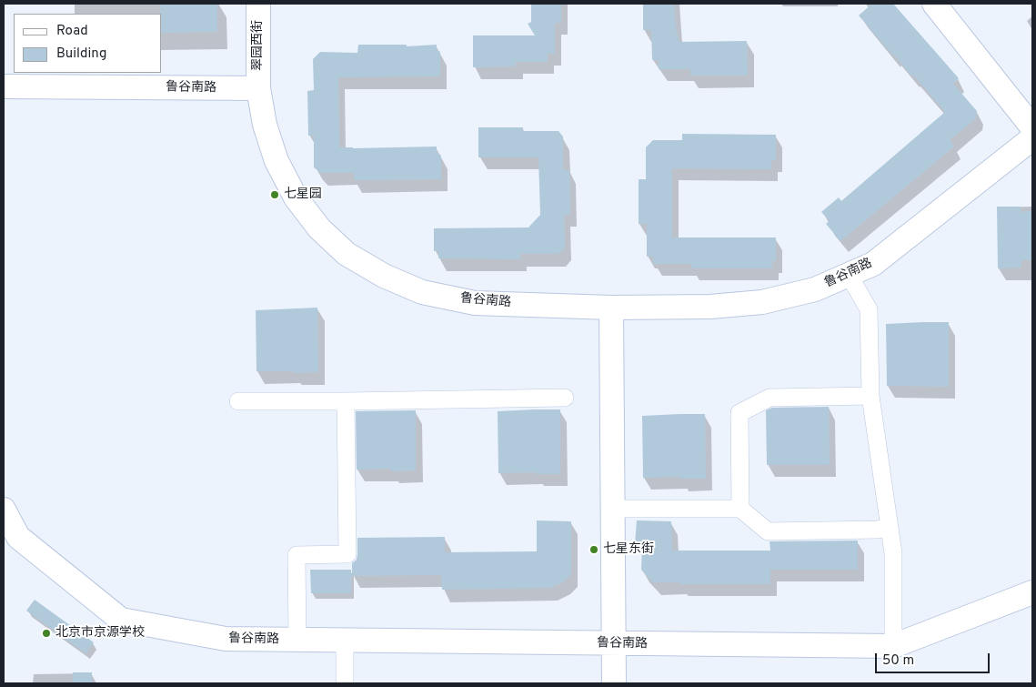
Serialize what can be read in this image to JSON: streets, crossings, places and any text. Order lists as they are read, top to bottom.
{
  "streets": {
    "street": ["翠园西街", "鲁谷南路"]
  },
  "crossings": [
    ["翠园西街", "鲁谷南路"]
  ],
  "places": ["七星园", "七星东街", "北京市京源学校"],
  "legend": ["Road", "Building"],
  "scale_bar": "50 m"
}
